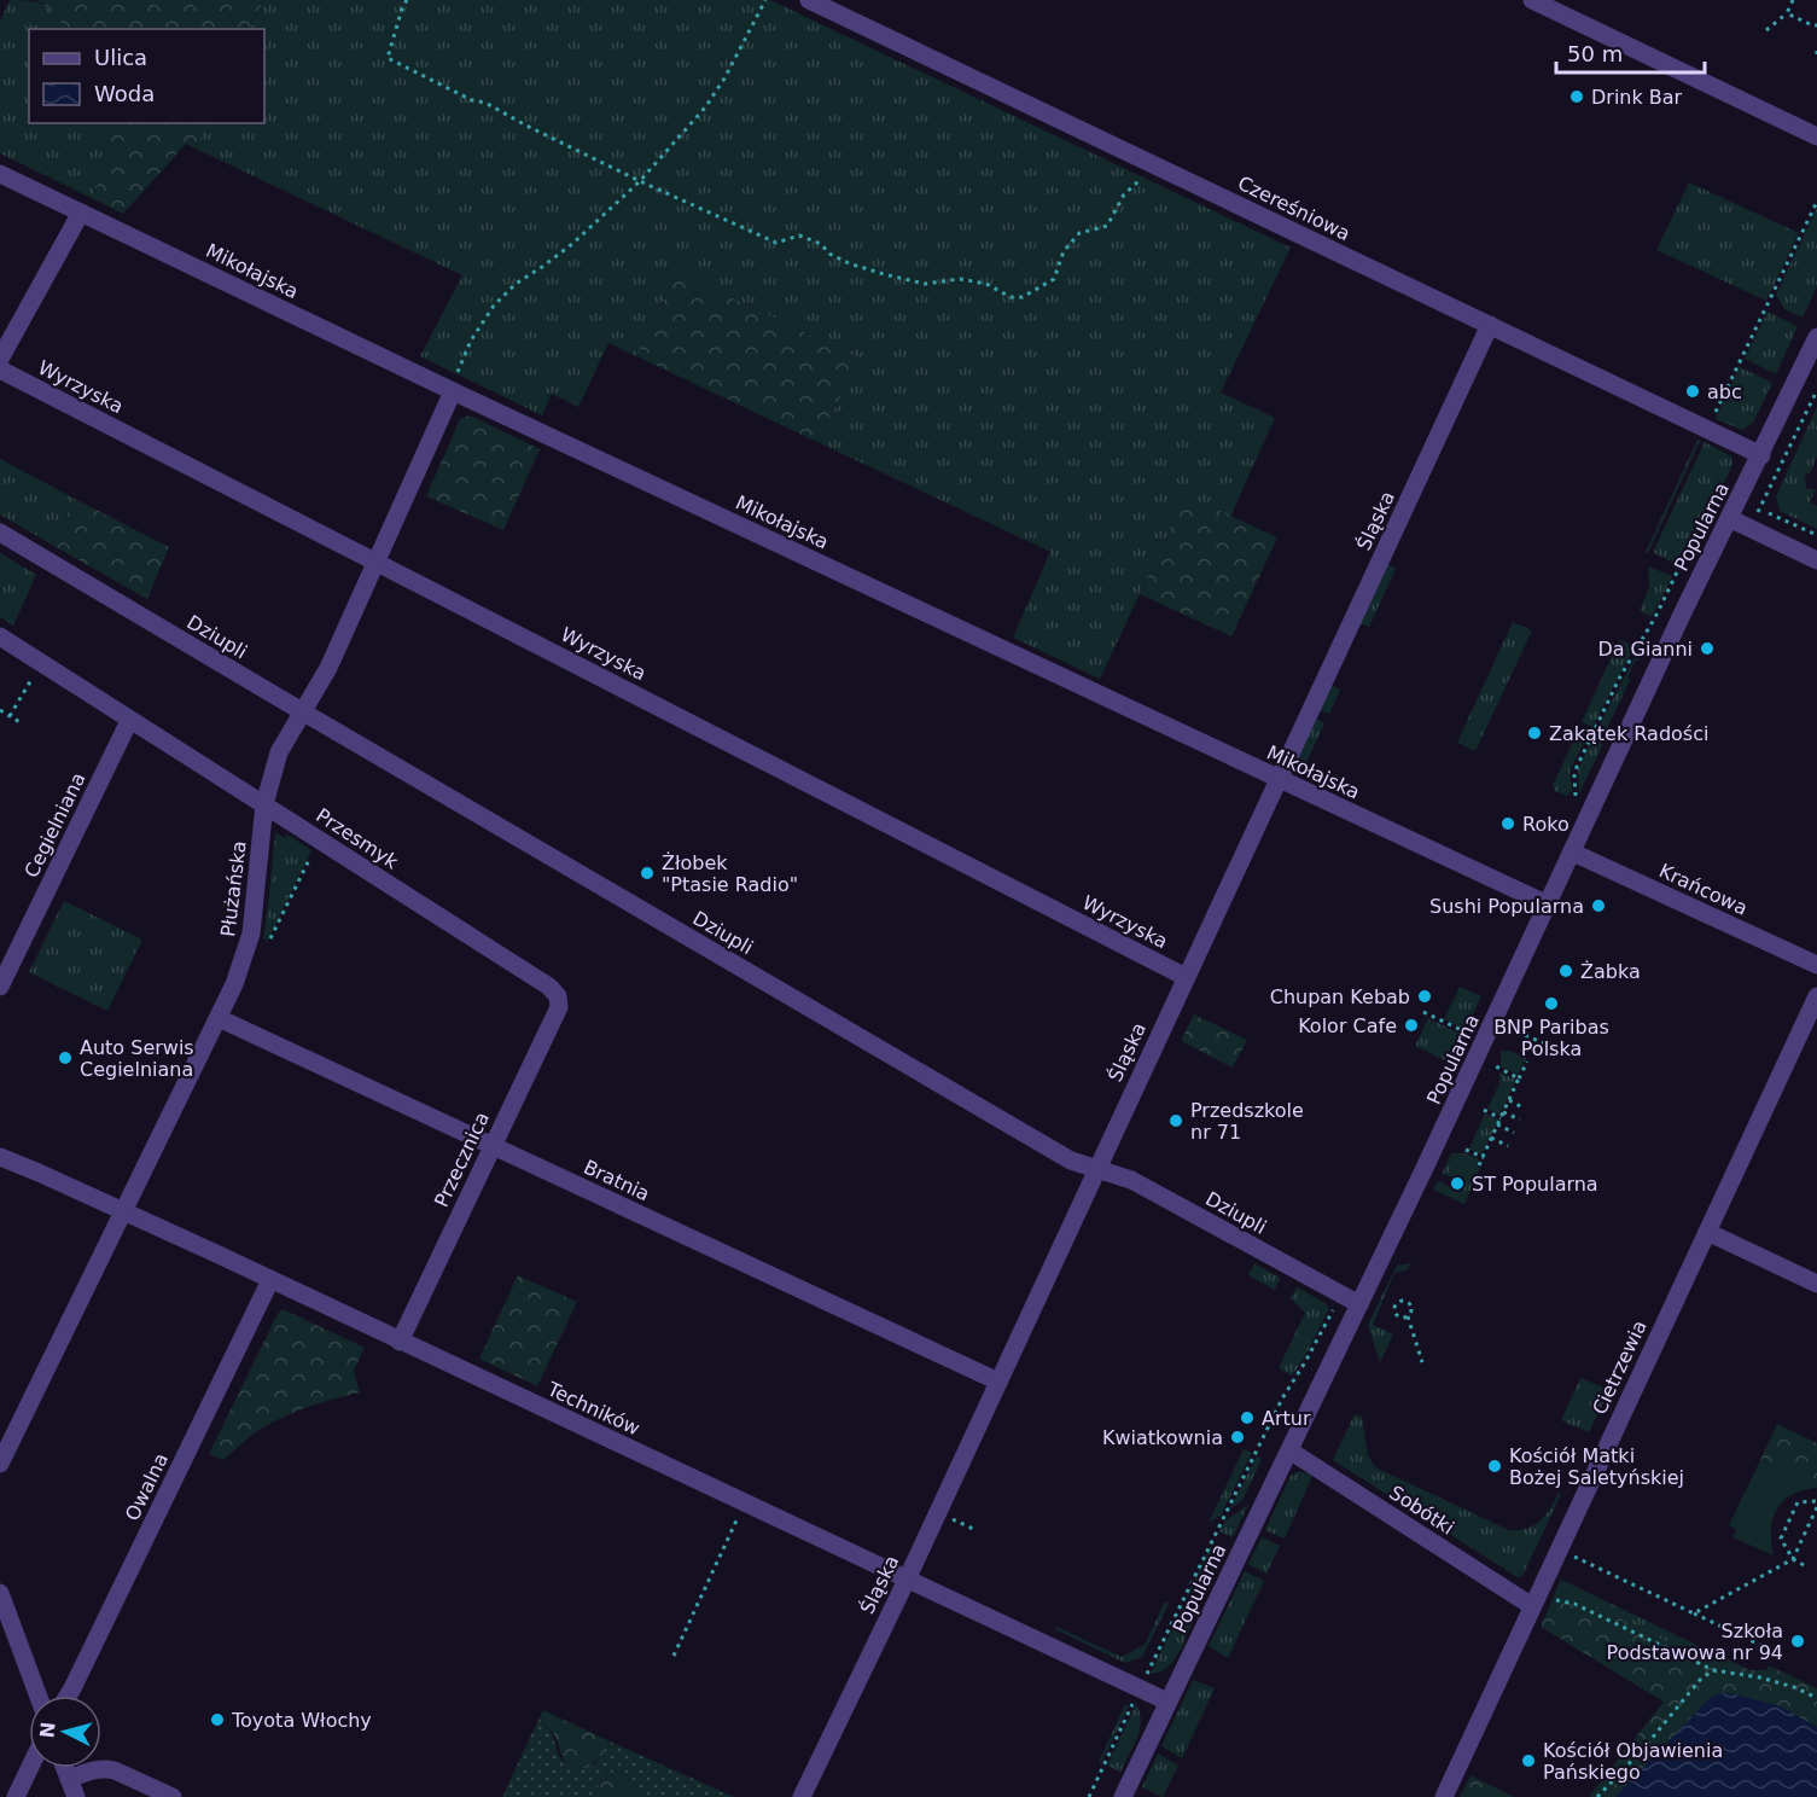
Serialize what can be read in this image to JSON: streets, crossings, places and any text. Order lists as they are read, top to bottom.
{
  "streets": {
    "street": [
      "Czereśniowa",
      "Mikołajska",
      "Wyrzyska",
      "Śląska",
      "Popularna",
      "Dziupli",
      "Cegielniana",
      "Przesmyk",
      "Płużańska",
      "Krańcowa",
      "Przecznica",
      "Bratnia",
      "Cietrzewia",
      "Techników",
      "Owalna",
      "Sobótki"
    ]
  },
  "crossings": [
    ["Czereśniowa", "Śląska"],
    ["Czereśniowa", "Popularna"],
    ["Mikołajska", "Śląska"],
    ["Mikołajska", "Popularna"],
    ["Mikołajska", "Płużańska"],
    ["Wyrzyska", "Śląska"],
    ["Wyrzyska", "Płużańska"],
    ["Śląska", "Dziupli"],
    ["Śląska", "Bratnia"],
    ["Śląska", "Techników"],
    ["Popularna", "Dziupli"],
    ["Popularna", "Krańcowa"],
    ["Popularna", "Techników"],
    ["Popularna", "Sobótki"],
    ["Dziupli", "Płużańska"],
    ["Cegielniana", "Przesmyk"],
    ["Przesmyk", "Płużańska"],
    ["Przesmyk", "Przecznica"],
    ["Płużańska", "Bratnia"],
    ["Płużańska", "Techników"],
    ["Przecznica", "Bratnia"],
    ["Przecznica", "Techników"],
    ["Cietrzewia", "Sobótki"],
    ["Techników", "Owalna"]
  ],
  "places": [
    "Drink Bar",
    "abc",
    "Da Gianni",
    "Zakątek Radości",
    "Roko",
    "Żłobek \"Ptasie Radio\"",
    "Sushi Popularna",
    "Żabka",
    "Chupan Kebab",
    "BNP Paribas Polska",
    "Kolor Cafe",
    "Auto Serwis Cegielniana",
    "Przedszkole nr 71",
    "ST Popularna",
    "Artur",
    "Kwiatkownia",
    "Kościół Matki Bożej Saletyńskiej",
    "Szkoła Podstawowa nr 94",
    "Toyota Włochy",
    "Kościół Objawienia Pańskiego"
  ],
  "legend": ["Ulica", "Woda"],
  "scale_bar": "50 m",
  "north": "left"
}
